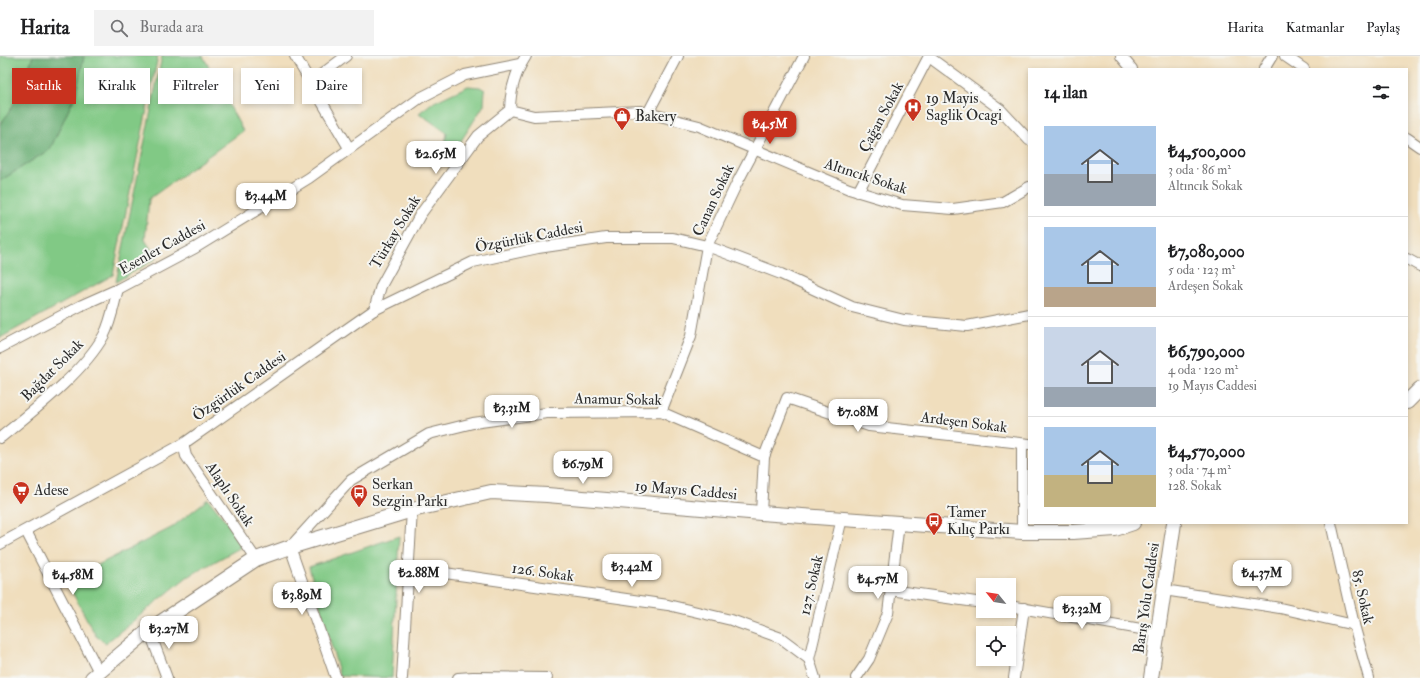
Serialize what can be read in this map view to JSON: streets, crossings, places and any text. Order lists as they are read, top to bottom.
{
  "streets": {
    "main road": ["19 Mayıs Caddesi", "Barış Yolu Caddesi"],
    "street": [
      "Çağan Sokak",
      "Altıncık Sokak",
      "Canan Sokak",
      "Türkay Sokak",
      "Özgürlük Caddesi",
      "Esenler Caddesi",
      "Bağdat Sokak",
      "Anamur Sokak",
      "Ardeşen Sokak",
      "Alaplı Sokak",
      "126. Sokak",
      "127. Sokak",
      "85. Sokak"
    ]
  },
  "crossings": [
    ["Çağan Sokak", "Altıncık Sokak"],
    ["Altıncık Sokak", "Canan Sokak"],
    ["Altıncık Sokak", "Türkay Sokak"],
    ["Canan Sokak", "Özgürlük Caddesi"],
    ["Canan Sokak", "Anamur Sokak"],
    ["Türkay Sokak", "Özgürlük Caddesi"],
    ["Özgürlük Caddesi", "Alaplı Sokak"],
    ["Esenler Caddesi", "Bağdat Sokak"],
    ["Anamur Sokak", "Ardeşen Sokak"],
    ["Anamur Sokak", "19 Mayıs Caddesi"],
    ["Ardeşen Sokak", "19 Mayıs Caddesi"],
    ["19 Mayıs Caddesi", "Alaplı Sokak"],
    ["19 Mayıs Caddesi", "127. Sokak"],
    ["126. Sokak", "127. Sokak"]
  ],
  "places": {
    "hospital": ["19 Mayis Saglik Ocagi"],
    "shop": ["Bakery"],
    "supermarket": ["Adese"],
    "bus stop": ["Serkan Sezgin Parkı", "Tamer Kılıç Parkı"]
  },
  "north": "top left",
  "page": {
    "header": "Harita",
    "search": "Burada ara",
    "nav": ["Harita", "Katmanlar", "Paylaş"],
    "chip": [
      "Satılık",
      "Kiralık",
      "Filtreler",
      "Yeni",
      "Daire"
    ],
    "heading": "14 ilan",
    "price": [
      "₺4.5M",
      "₺2.65M",
      "₺3.44M",
      "₺3.31M",
      "₺7.08M",
      "₺6.79M",
      "₺3.42M",
      "₺2.88M",
      "₺4.37M",
      "₺4.58M",
      "₺4.57M",
      "₺3.89M",
      "₺3.32M",
      "₺3.27M"
    ],
    "list": [
      {
        "name": "₺4,500,000",
        "note": "3 oda · 86 m² · Altıncık Sokak"
      },
      {
        "name": "₺7,080,000",
        "note": "5 oda · 123 m² · Ardeşen Sokak"
      },
      {
        "name": "₺6,790,000",
        "note": "4 oda · 120 m² · 19 Mayıs Caddesi"
      },
      {
        "name": "₺4,570,000",
        "note": "3 oda · 74 m² · 128. Sokak"
      }
    ]
  }
}
